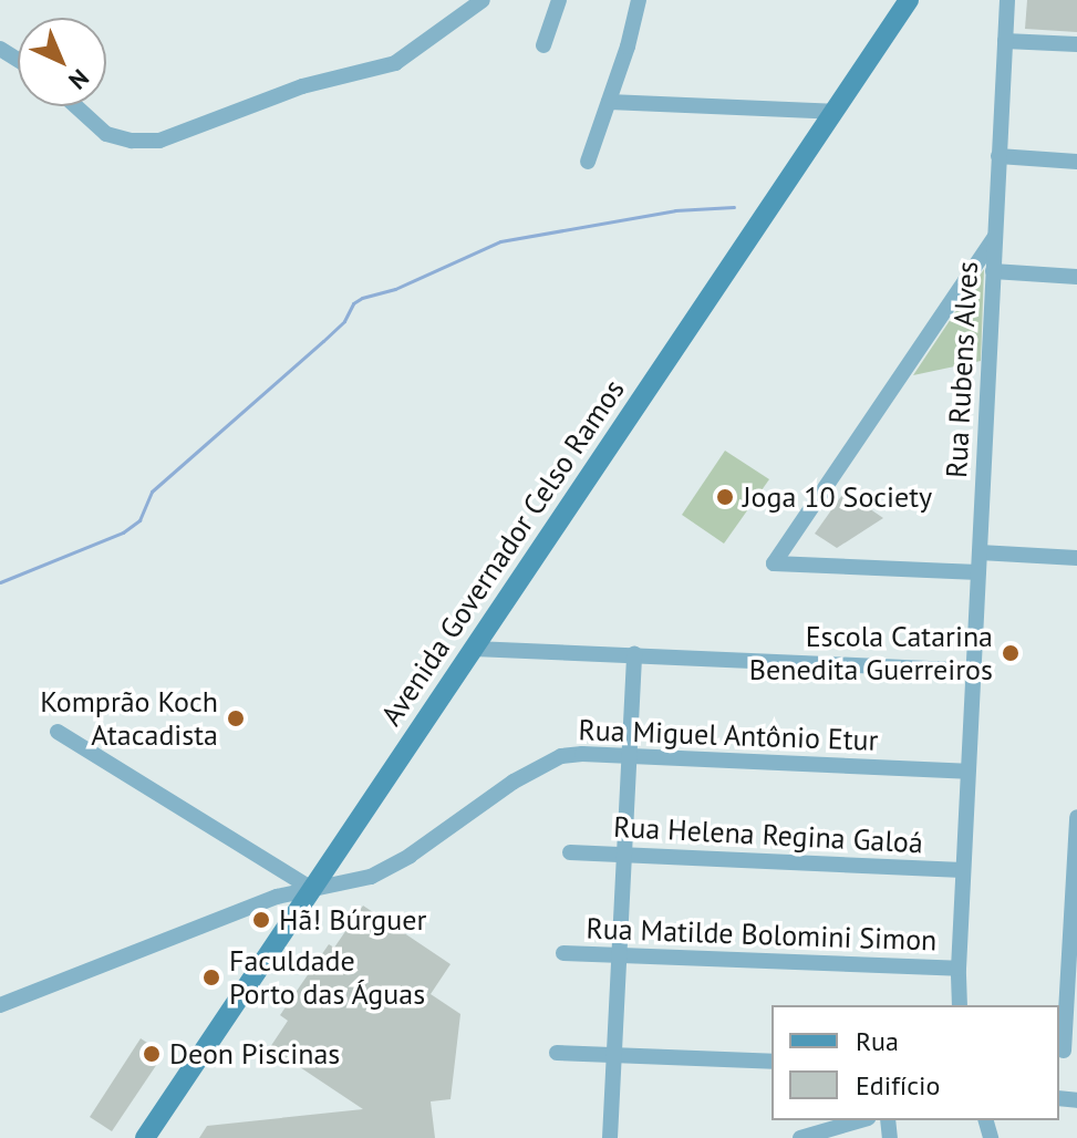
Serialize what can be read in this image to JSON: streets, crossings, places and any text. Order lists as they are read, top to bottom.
{
  "streets": {
    "main road": ["Avenida Governador Celso Ramos"],
    "street": [
      "Rua Rubens Alves",
      "Rua Miguel Antônio Etur",
      "Rua Helena Regina Galoá",
      "Rua Matilde Bolomini Simon"
    ]
  },
  "crossings": [
    ["Rua Rubens Alves", "Rua Miguel Antônio Etur"],
    ["Rua Rubens Alves", "Rua Helena Regina Galoá"],
    ["Rua Rubens Alves", "Rua Matilde Bolomini Simon"],
    ["Avenida Governador Celso Ramos", "Rua Miguel Antônio Etur"]
  ],
  "places": [
    "Joga 10 Society",
    "Escola Catarina Benedita Guerreiros",
    "Komprão Koch Atacadista",
    "Hã! Búrguer",
    "Faculdade Porto das Águas",
    "Deon Piscinas"
  ],
  "legend": ["Rua", "Edifício"],
  "north": "bottom right"
}
